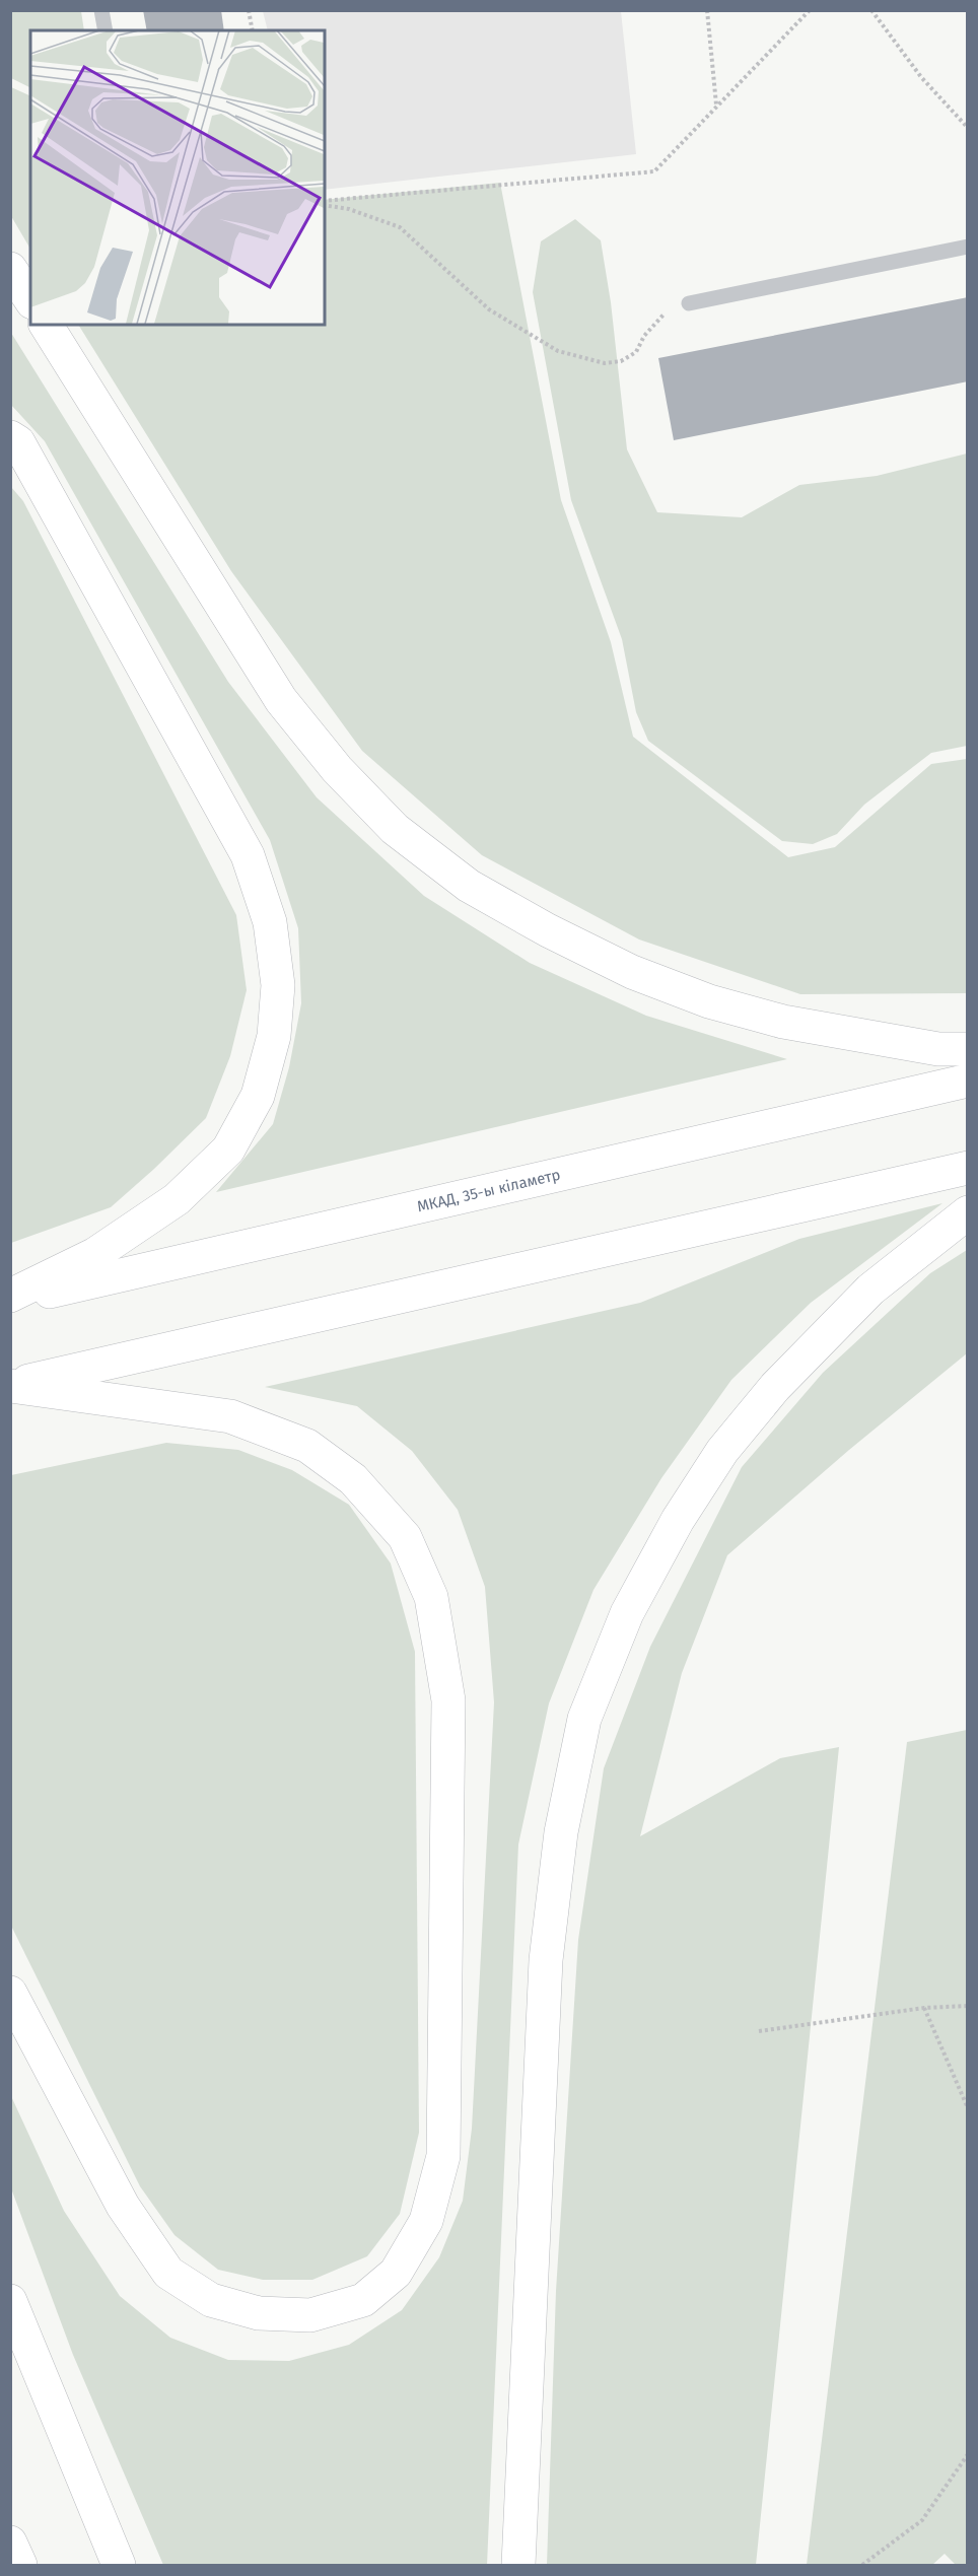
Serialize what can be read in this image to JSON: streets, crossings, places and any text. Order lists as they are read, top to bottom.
{
  "streets": {
    "highway": ["МКАД, 35-ы кіламетр"]
  }
}
